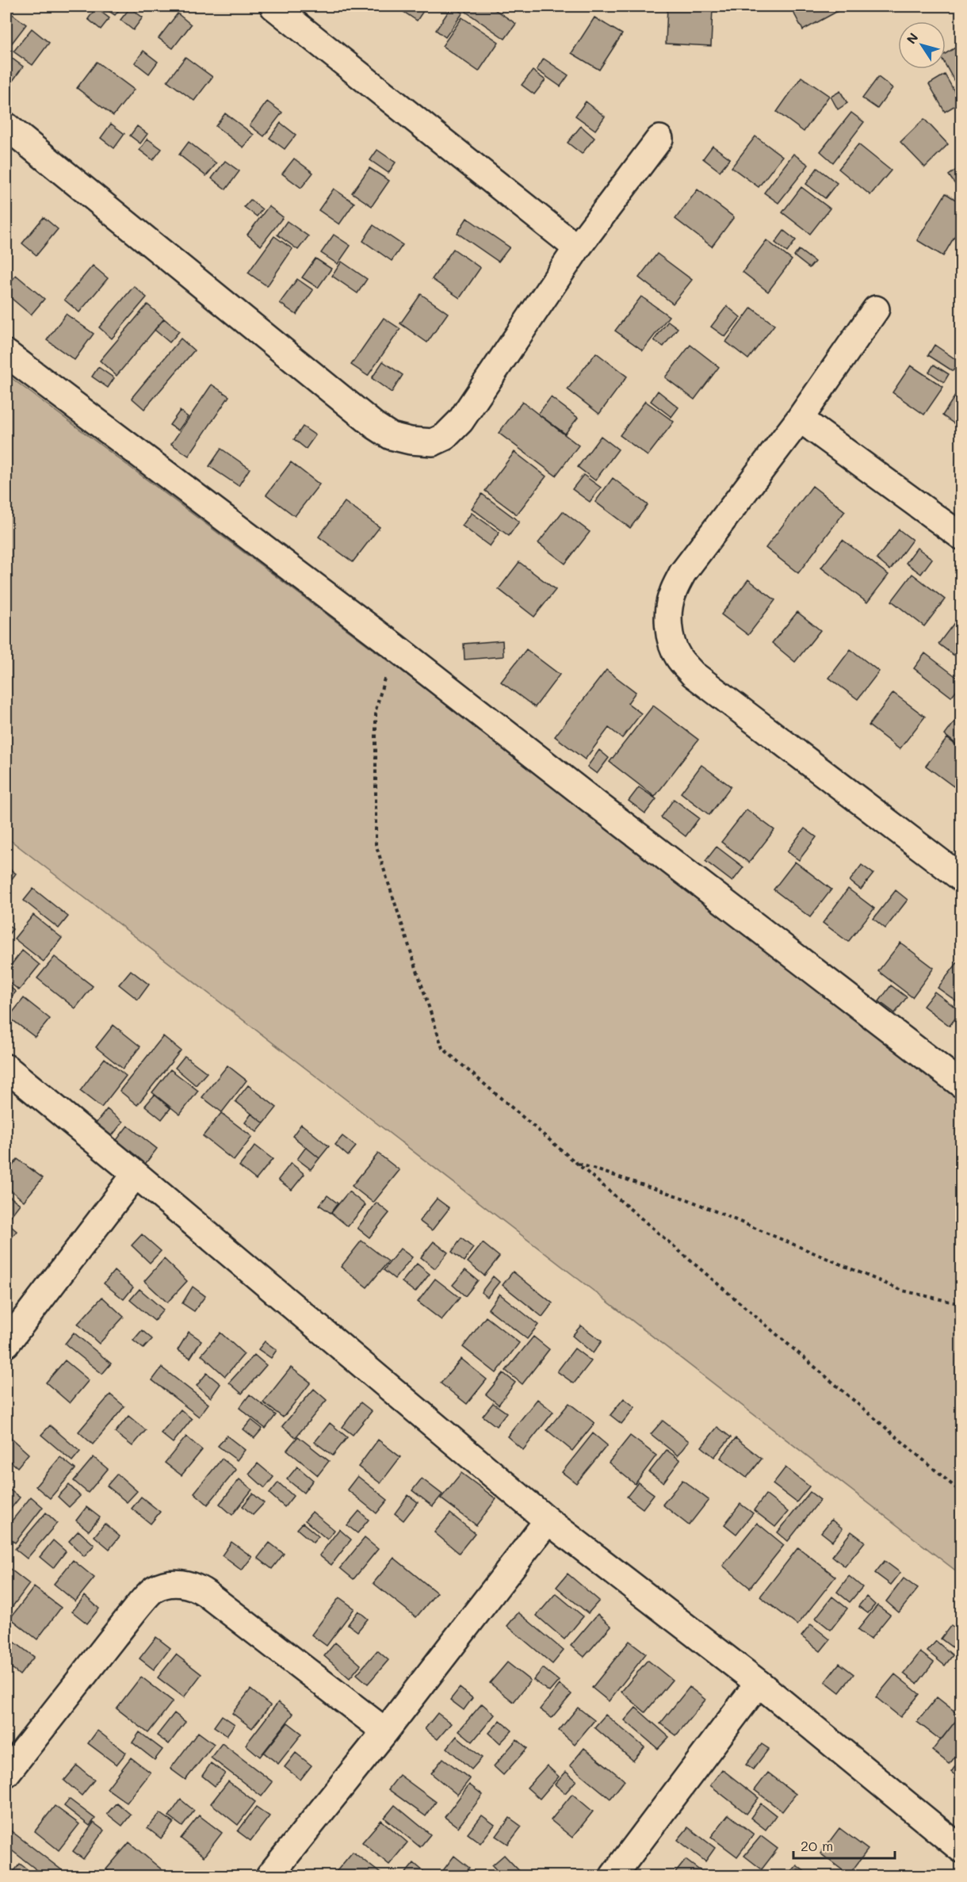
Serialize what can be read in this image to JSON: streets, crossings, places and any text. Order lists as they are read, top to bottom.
{
  "scale_bar": "20 m",
  "north": "top left"
}
